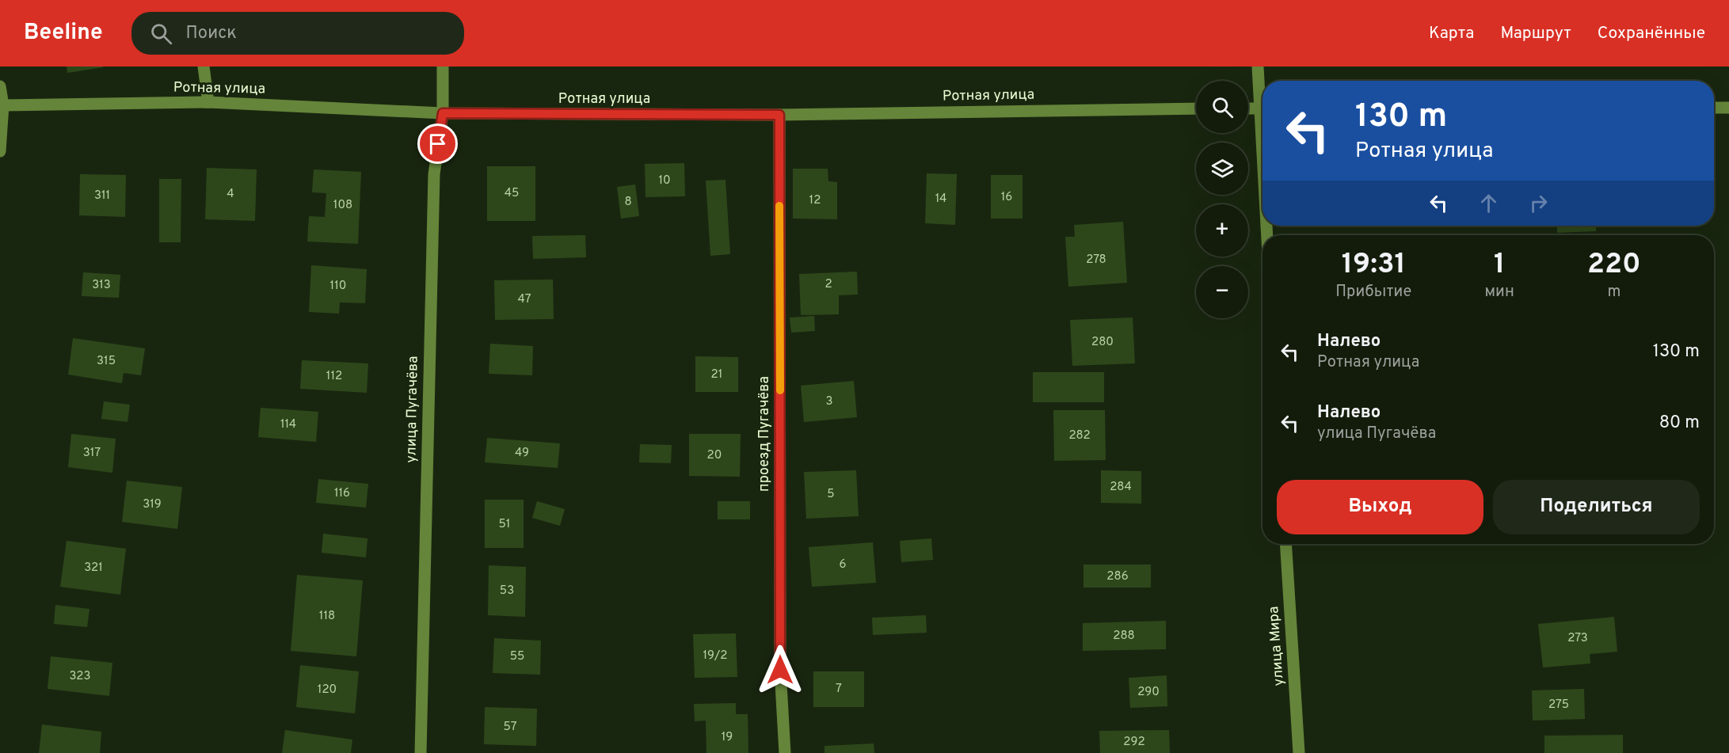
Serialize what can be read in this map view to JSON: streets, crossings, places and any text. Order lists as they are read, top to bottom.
{
  "streets": {
    "street": [
      "Ротная улица",
      "улица Пугачёва",
      "проезд Пугачёва",
      "улица Мира"
    ]
  },
  "crossings": [
    ["Ротная улица", "улица Пугачёва"],
    ["Ротная улица", "проезд Пугачёва"]
  ],
  "house_numbers": [
    "10",
    "45",
    "4",
    "311",
    "16",
    "14",
    "12",
    "8",
    "108",
    "278",
    "2",
    "313",
    "110",
    "47",
    "280",
    "315",
    "21",
    "112",
    "3",
    "114",
    "282",
    "317",
    "49",
    "20",
    "284",
    "116",
    "5",
    "319",
    "51",
    "6",
    "321",
    "286",
    "53",
    "118",
    "288",
    "273",
    "19/2",
    "55",
    "323",
    "7",
    "120",
    "290",
    "275",
    "57",
    "19",
    "292"
  ],
  "page": {
    "header": "Beeline",
    "search": "Поиск",
    "nav": ["Карта", "Маршрут", "Сохранённые"],
    "map_buttons": ["+", "−"],
    "turn": ["130 m", "Ротная улица"],
    "eta": [
      "19:31",
      "Прибытие",
      "1",
      "мин",
      "220",
      "m"
    ],
    "list": [
      {
        "name": "Налево",
        "note": "Ротная улица",
        "value": "130 m"
      },
      {
        "name": "Налево",
        "note": "улица Пугачёва",
        "value": "80 m"
      }
    ],
    "buttons": ["Выход", "Поделиться"]
  }
}
